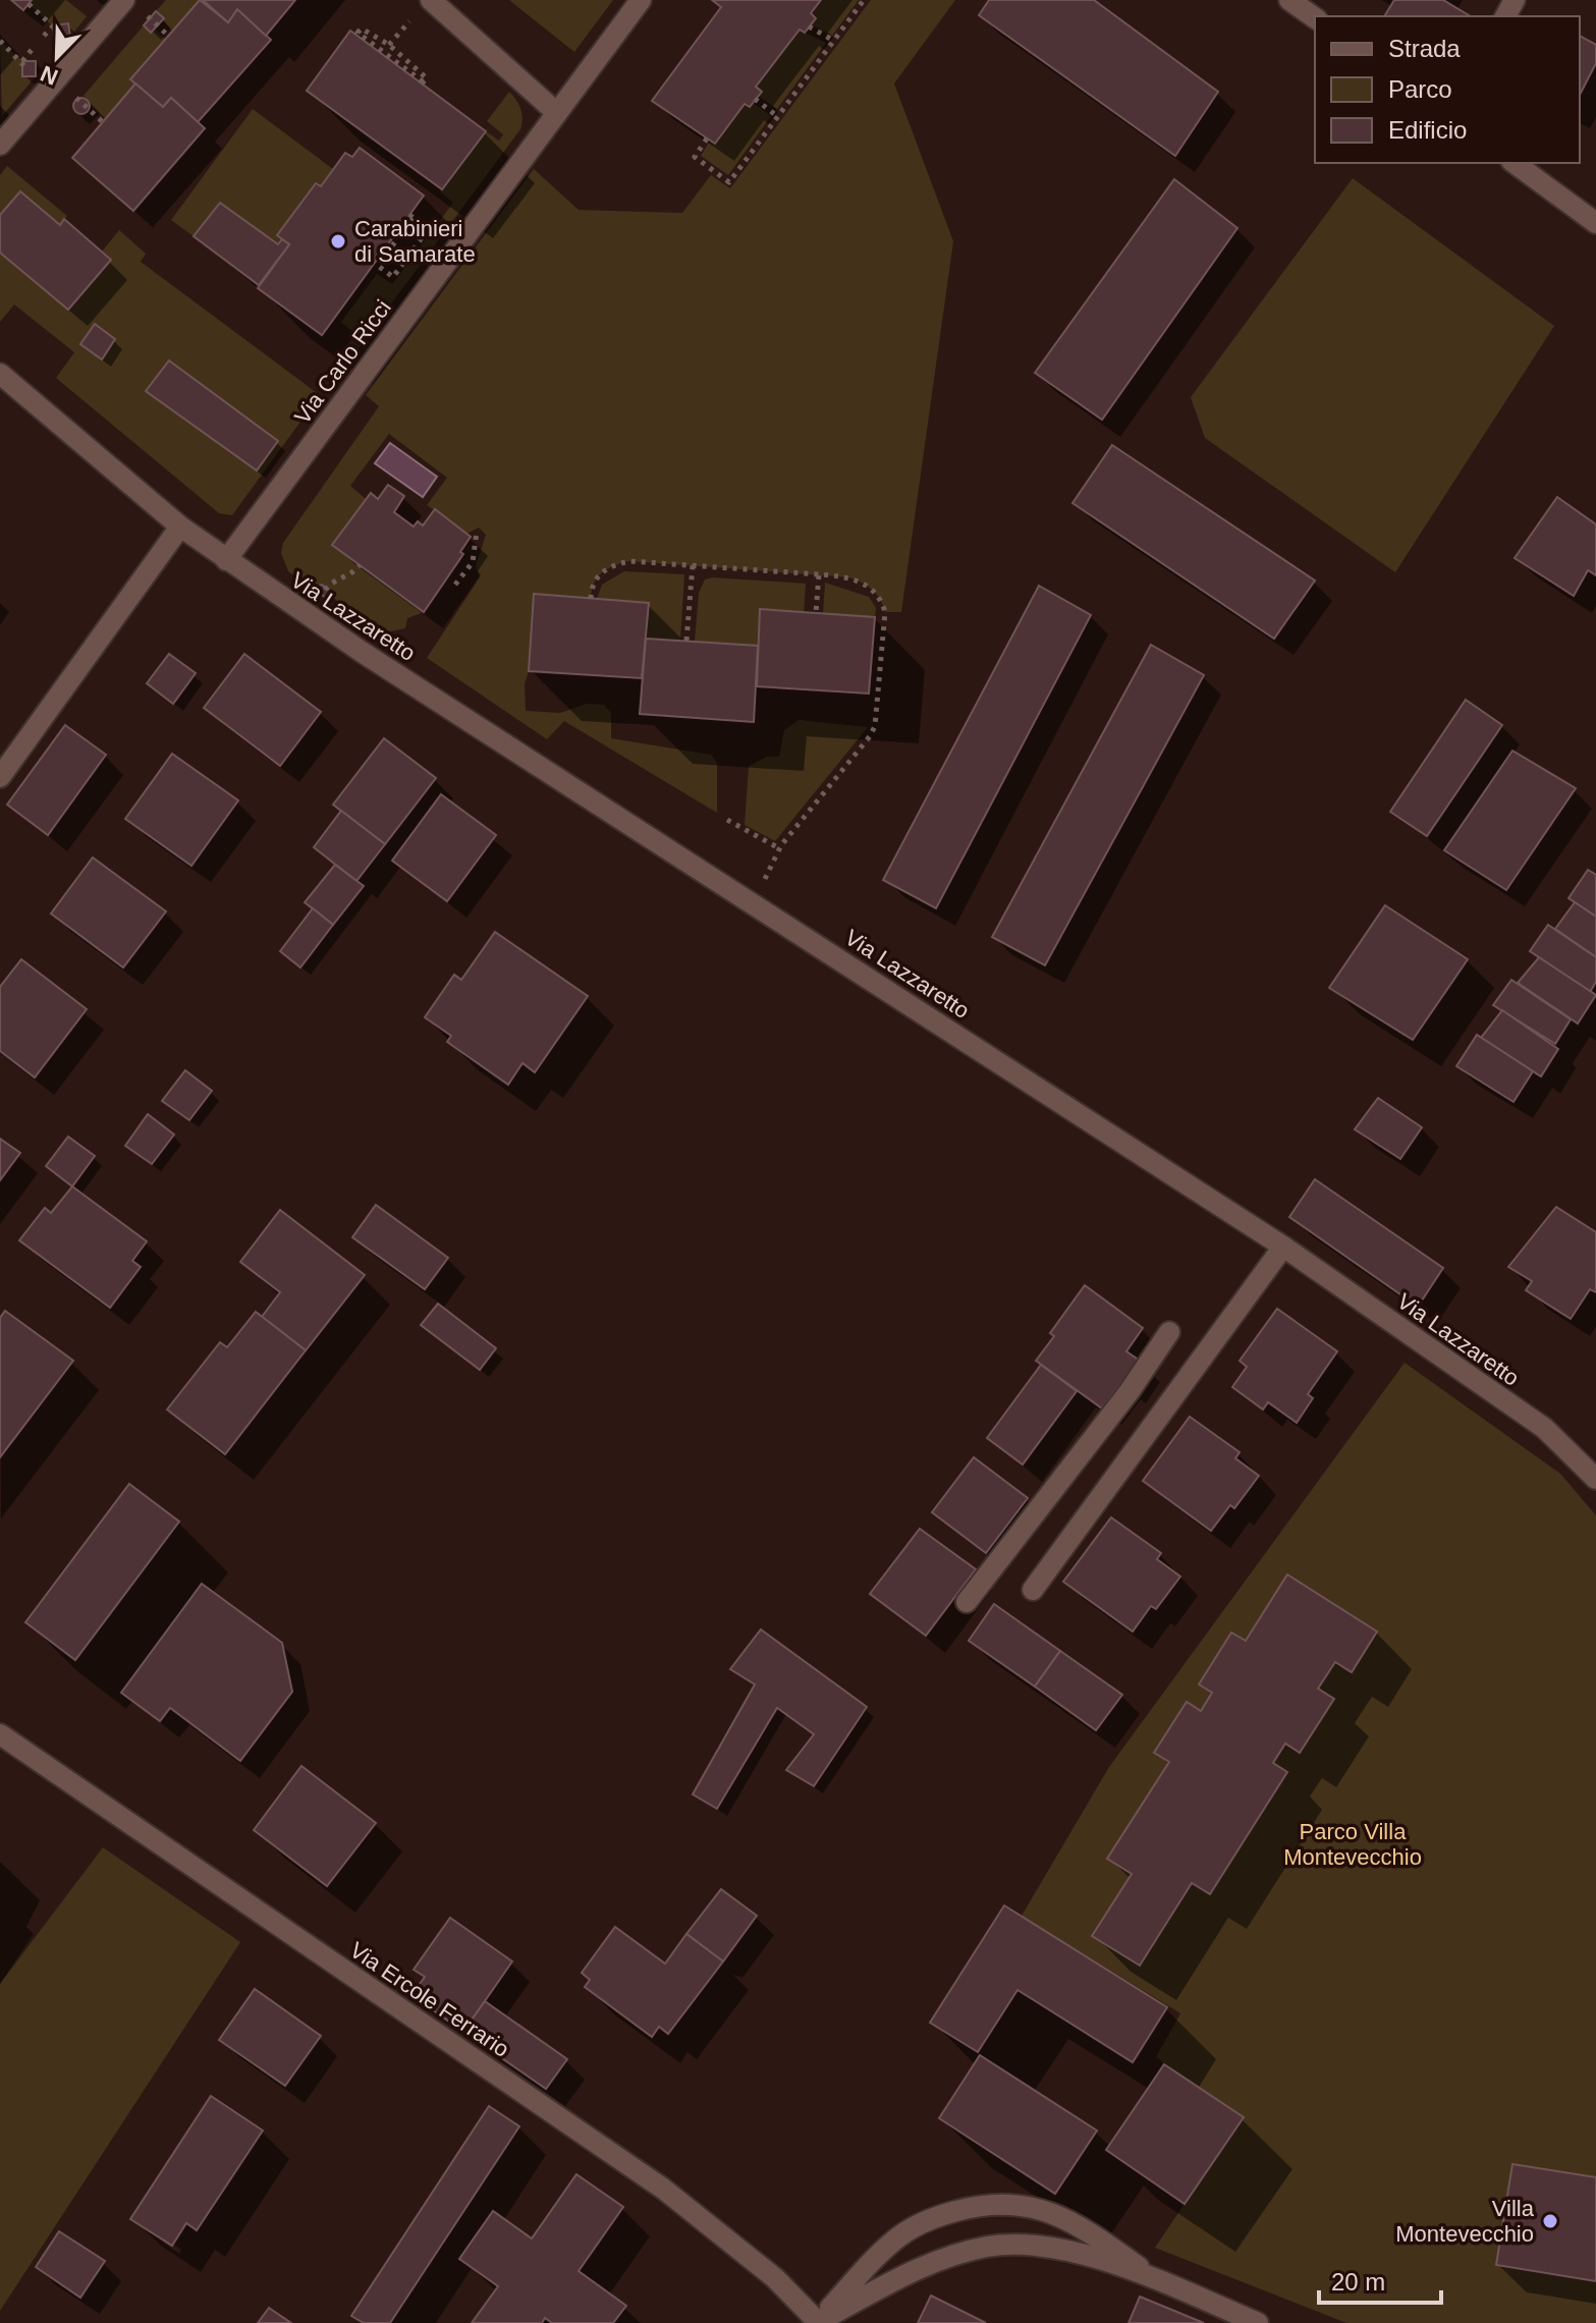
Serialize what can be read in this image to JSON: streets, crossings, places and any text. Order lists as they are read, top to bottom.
{
  "streets": {
    "street": ["Via Carlo Ricci", "Via Lazzaretto", "Via Ercole Ferrario"]
  },
  "crossings": [
    ["Via Carlo Ricci", "Via Lazzaretto"]
  ],
  "parks": ["Parco Villa Montevecchio"],
  "places": ["Carabinieri di Samarate", "Villa Montevecchio"],
  "legend": ["Strada", "Parco", "Edificio"],
  "scale_bar": "20 m",
  "north": "bottom left"
}
